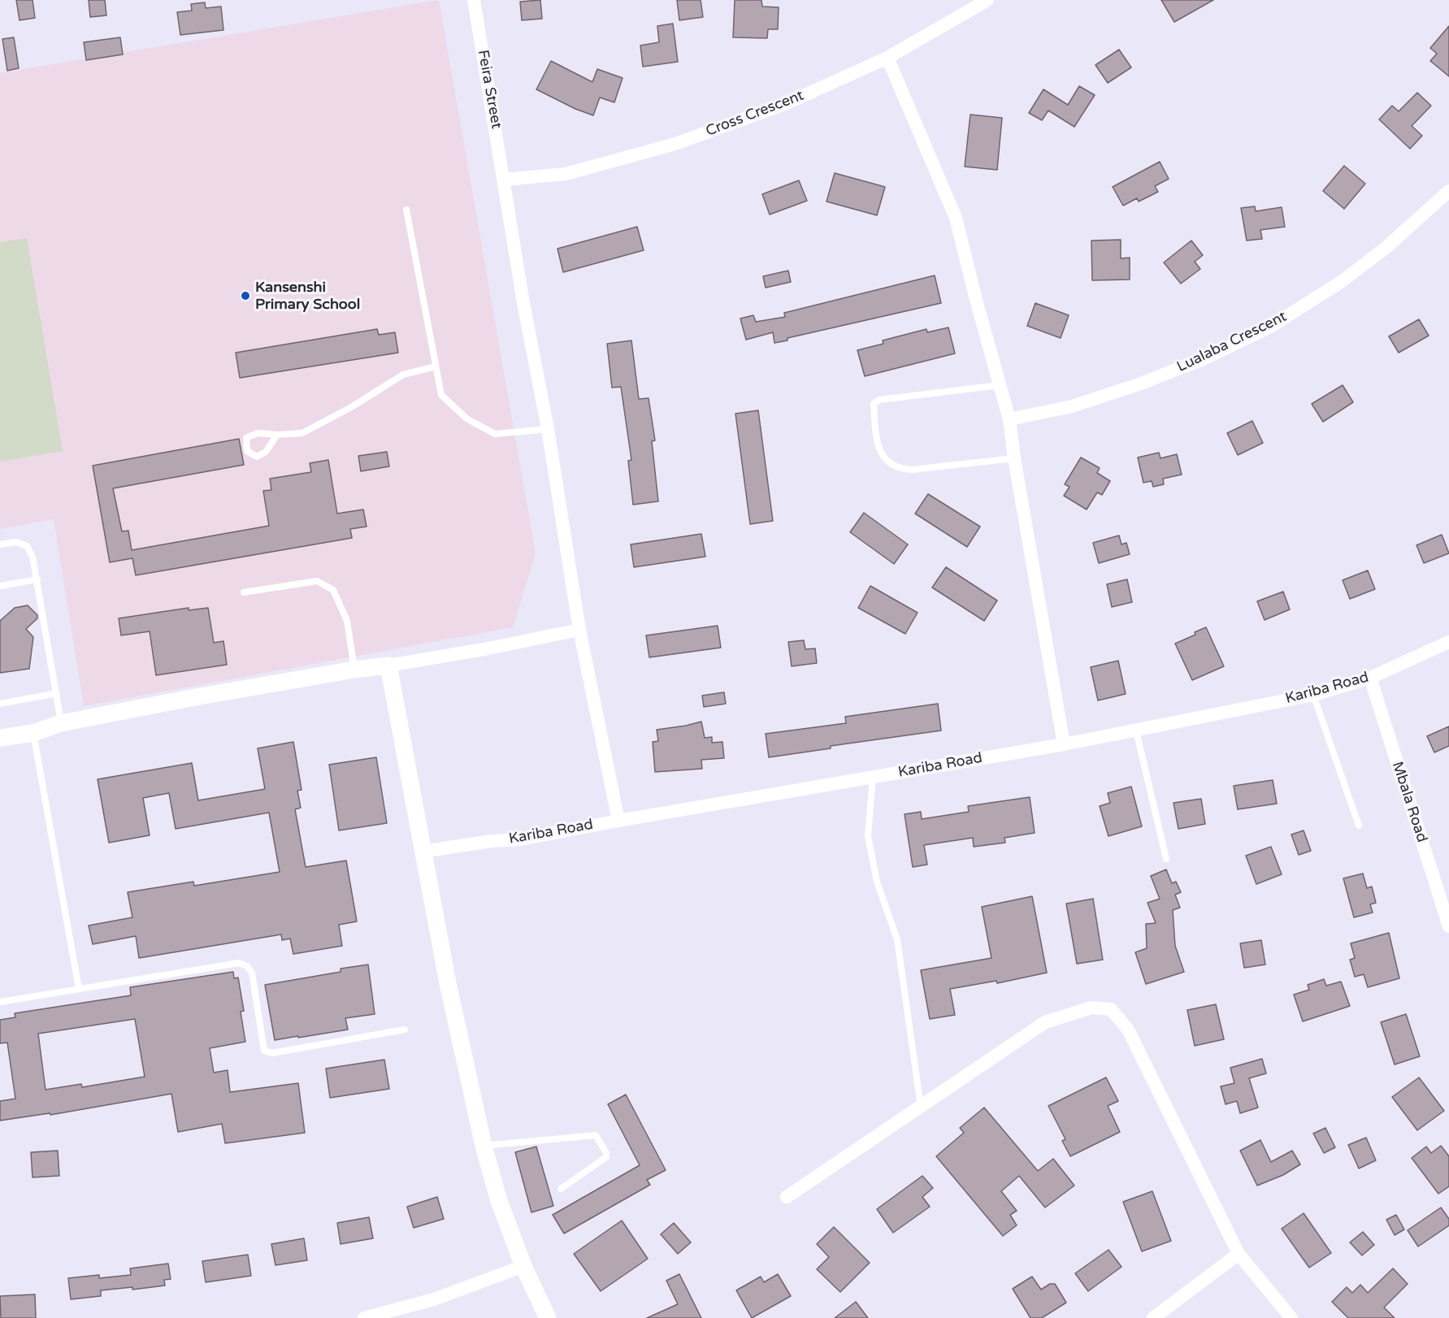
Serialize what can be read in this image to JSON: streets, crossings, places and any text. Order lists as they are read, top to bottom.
{
  "streets": {
    "street": [
      "Feira Street",
      "Cross Crescent",
      "Lualaba Crescent",
      "Kariba Road",
      "Mbala Road"
    ]
  },
  "crossings": [
    ["Feira Street", "Cross Crescent"],
    ["Feira Street", "Kariba Road"],
    ["Kariba Road", "Mbala Road"]
  ],
  "places": ["Kansenshi Primary School"]
}
